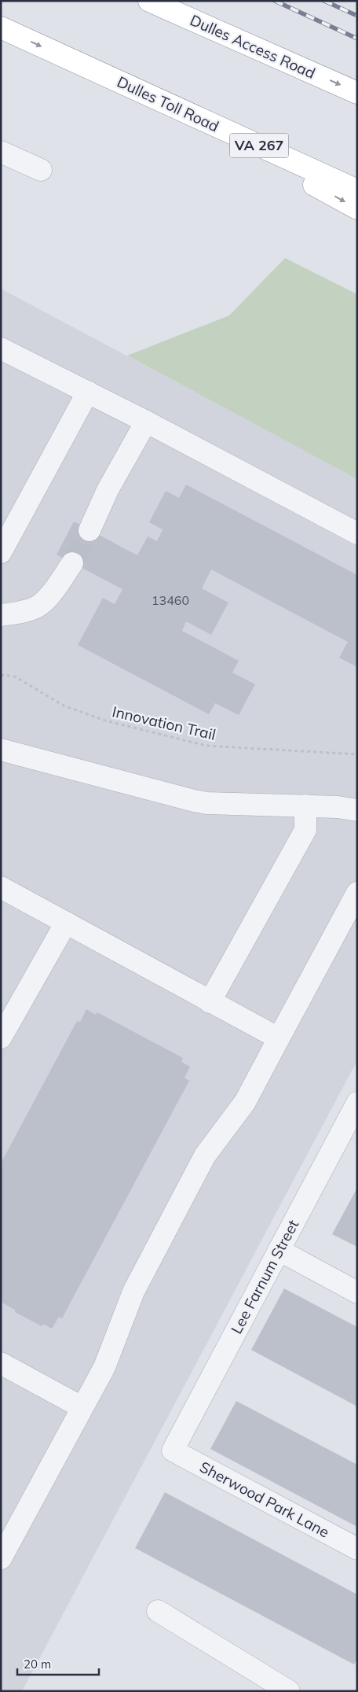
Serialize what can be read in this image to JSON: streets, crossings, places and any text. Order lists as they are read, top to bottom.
{
  "streets": {
    "highway": ["Dulles Access Road", "Dulles Toll Road", "VA 267"],
    "street": ["Lee Farnum Street", "Sherwood Park Lane"],
    "path": ["Innovation Trail"]
  },
  "crossings": [
    ["Lee Farnum Street", "Sherwood Park Lane"]
  ],
  "one_way": ["Dulles Toll Road"],
  "house_numbers": ["13460"],
  "scale_bar": "20 m"
}
